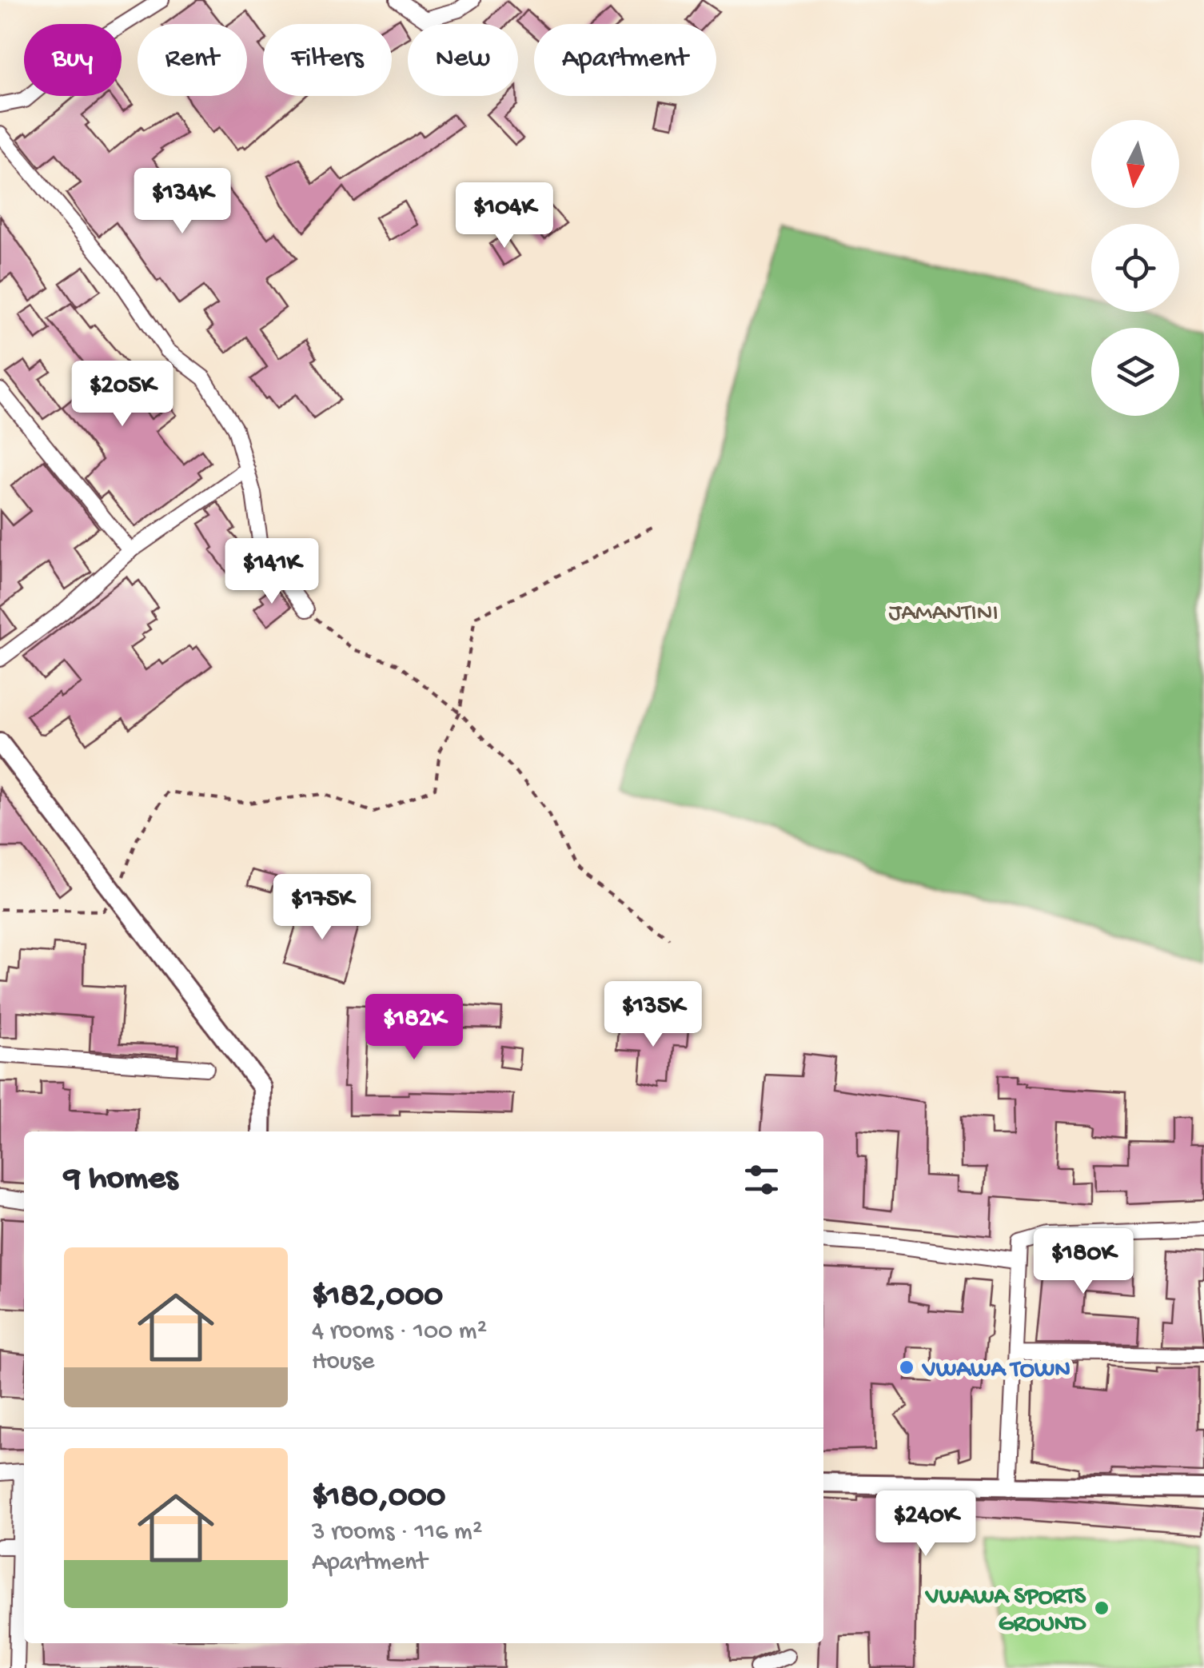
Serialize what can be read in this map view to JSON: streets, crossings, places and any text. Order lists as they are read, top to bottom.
{
  "parks": ["JAMANTINI"],
  "places": ["VWAWA TOWN", "VWAWA SPORTS GROUND"],
  "north": "bottom",
  "page": {
    "chip": [
      "Buy",
      "Rent",
      "Filters",
      "New",
      "Apartment"
    ],
    "price": [
      "$134K",
      "$104K",
      "$205K",
      "$141K",
      "$175K",
      "$135K",
      "$182K",
      "$180K",
      "$240K"
    ],
    "heading": "9 homes",
    "list": [
      {
        "name": "$182,000",
        "note": "4 rooms · 100 m² · House"
      },
      {
        "name": "$180,000",
        "note": "3 rooms · 116 m² · Apartment"
      }
    ]
  }
}
